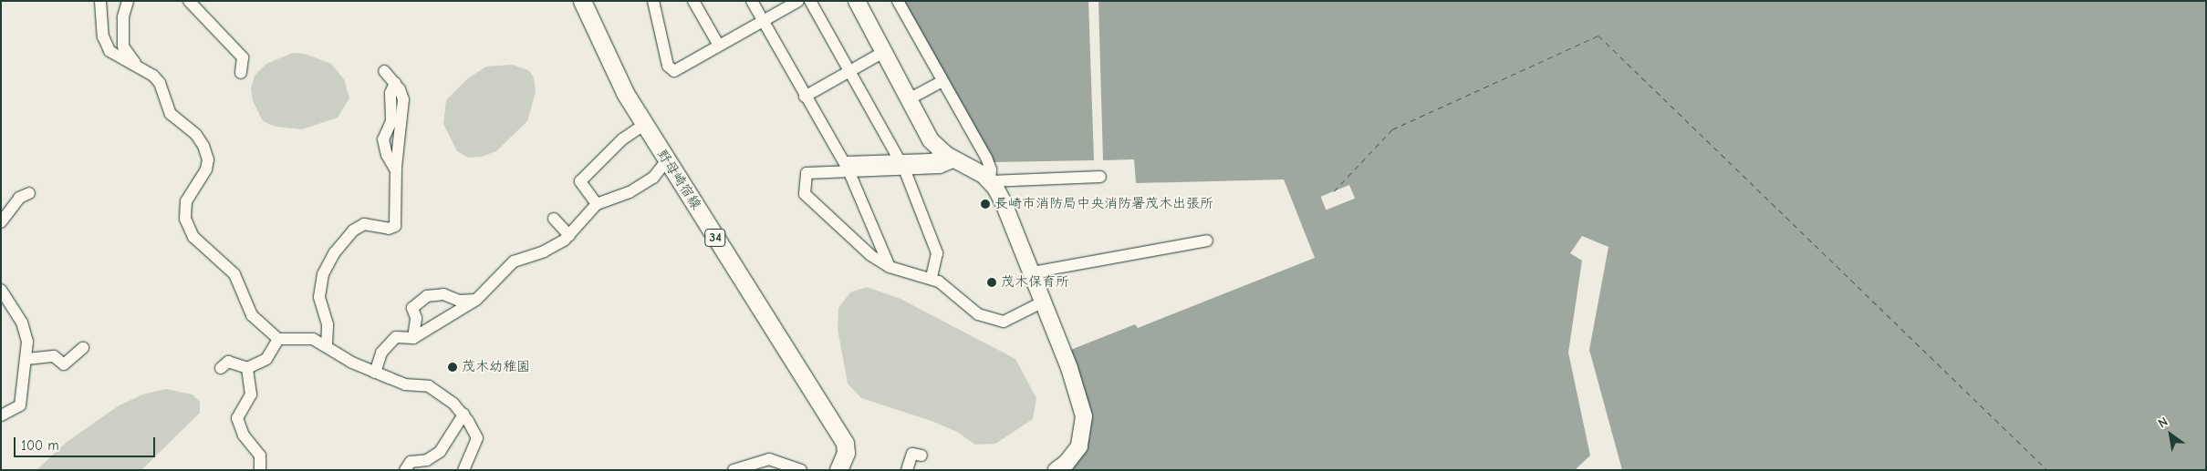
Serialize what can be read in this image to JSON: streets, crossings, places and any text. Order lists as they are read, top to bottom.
{
  "streets": {
    "main road": ["野母崎宿線", "34"]
  },
  "places": ["長崎市消防局中央消防署茂木出張所", "茂木保育所", "茂木幼稚園"],
  "scale_bar": "100 m",
  "north": "top left"
}
